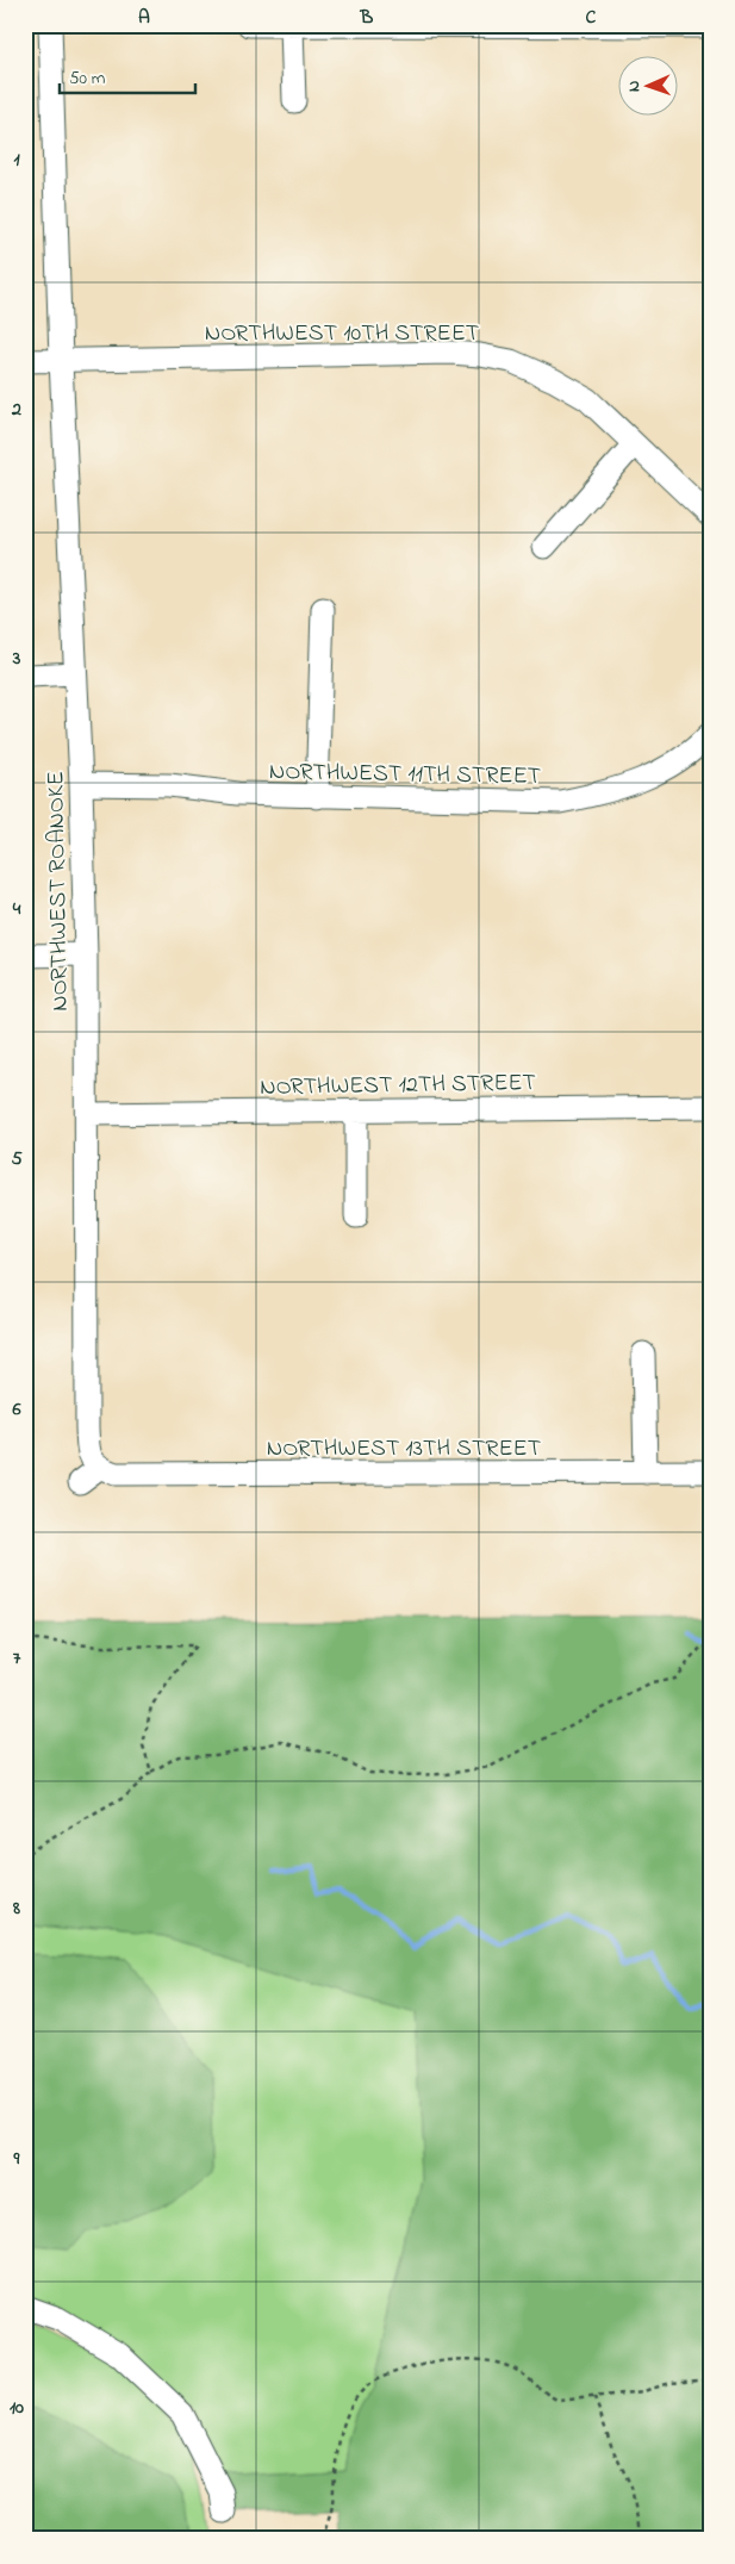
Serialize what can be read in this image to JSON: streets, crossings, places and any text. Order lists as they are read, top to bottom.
{
  "streets": {
    "street": [
      "NORTHWEST 10TH STREET",
      "NORTHWEST 11TH STREET",
      "NORTHWEST ROANOKE",
      "NORTHWEST 12TH STREET",
      "NORTHWEST 13TH STREET"
    ]
  },
  "crossings": [
    ["NORTHWEST 10TH STREET", "NORTHWEST ROANOKE"],
    ["NORTHWEST 11TH STREET", "NORTHWEST ROANOKE"],
    ["NORTHWEST ROANOKE", "NORTHWEST 12TH STREET"],
    ["NORTHWEST ROANOKE", "NORTHWEST 13TH STREET"]
  ],
  "scale_bar": "50 m",
  "north": "left",
  "grid": {
    "columns": ["A", "B", "C"],
    "rows": [
      "1",
      "2",
      "3",
      "4",
      "5",
      "6",
      "7",
      "8",
      "9",
      "10"
    ]
  }
}
